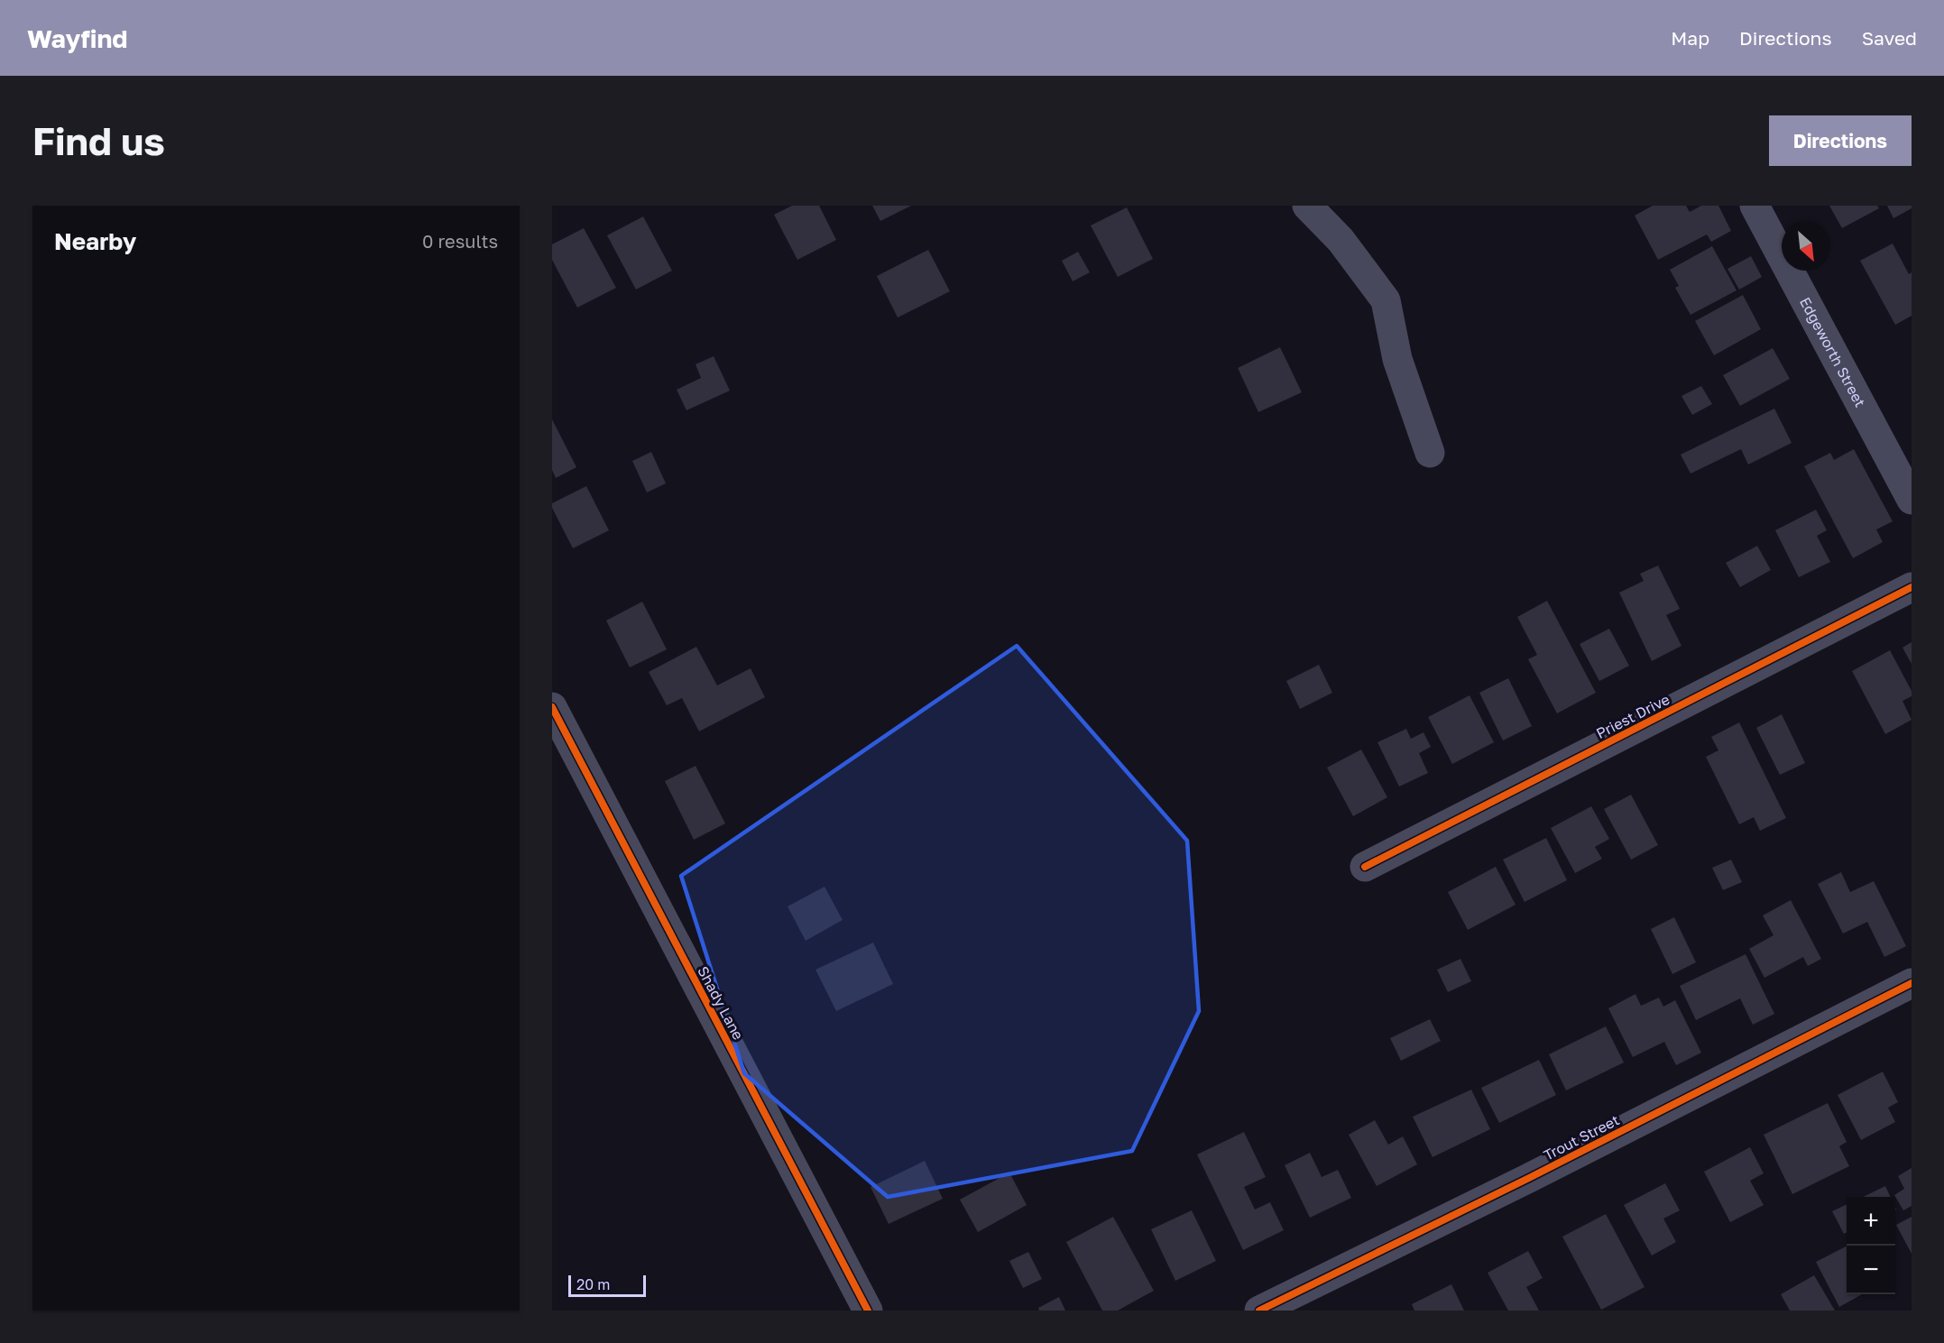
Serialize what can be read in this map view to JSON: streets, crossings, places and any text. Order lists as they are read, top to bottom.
{
  "streets": {
    "street": [
      "Edgeworth Street",
      "Priest Drive",
      "Shady Lane",
      "Trout Street"
    ]
  },
  "scale_bar": "20 m",
  "north": "bottom right",
  "page": {
    "header": "Wayfind",
    "nav": ["Map", "Directions", "Saved"],
    "buttons": "Directions",
    "title": "Find us",
    "heading": ["Nearby", "0 results"],
    "map_buttons": ["+", "−"],
    "scale": "20 m"
  }
}
